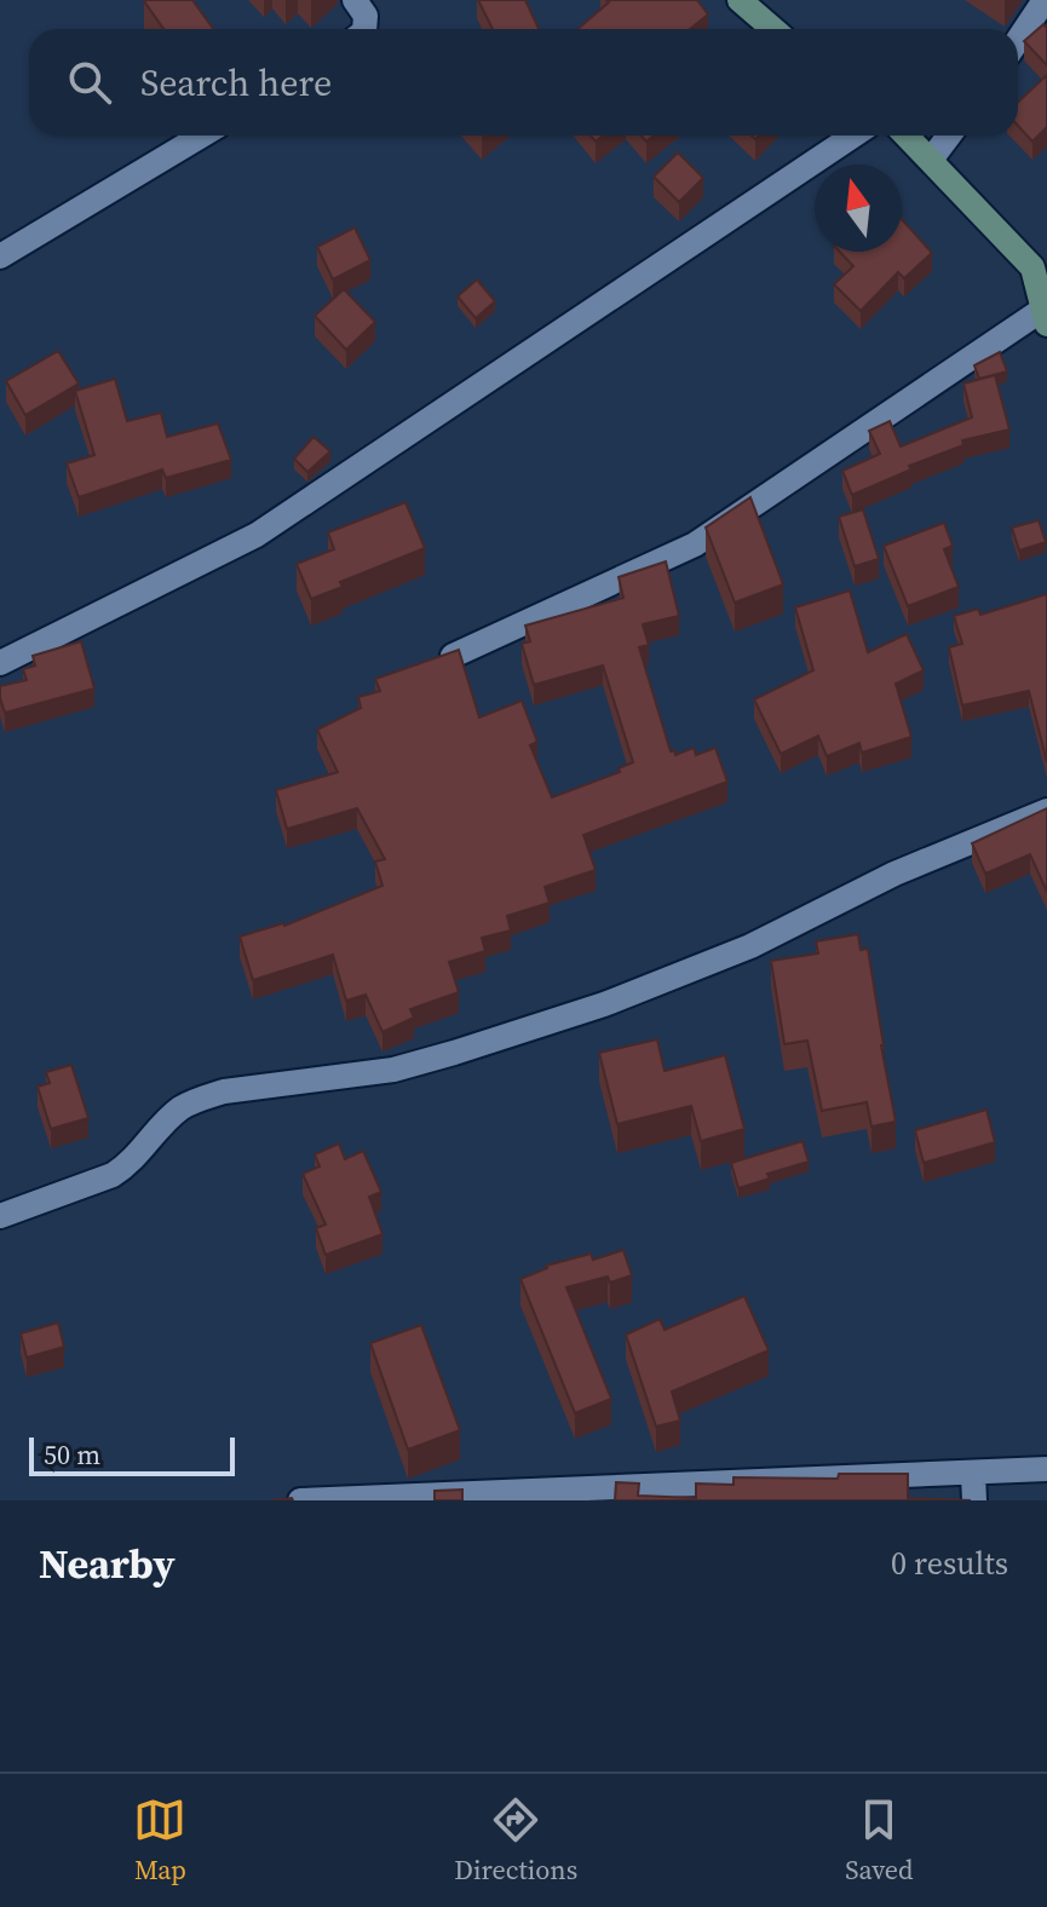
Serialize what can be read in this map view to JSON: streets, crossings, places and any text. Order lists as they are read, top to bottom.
{
  "scale_bar": "50 m",
  "north": "top",
  "page": {
    "search": "Search here",
    "scale": "50 m",
    "heading": ["Nearby", "0 results"],
    "nav": ["Map", "Directions", "Saved"]
  }
}
